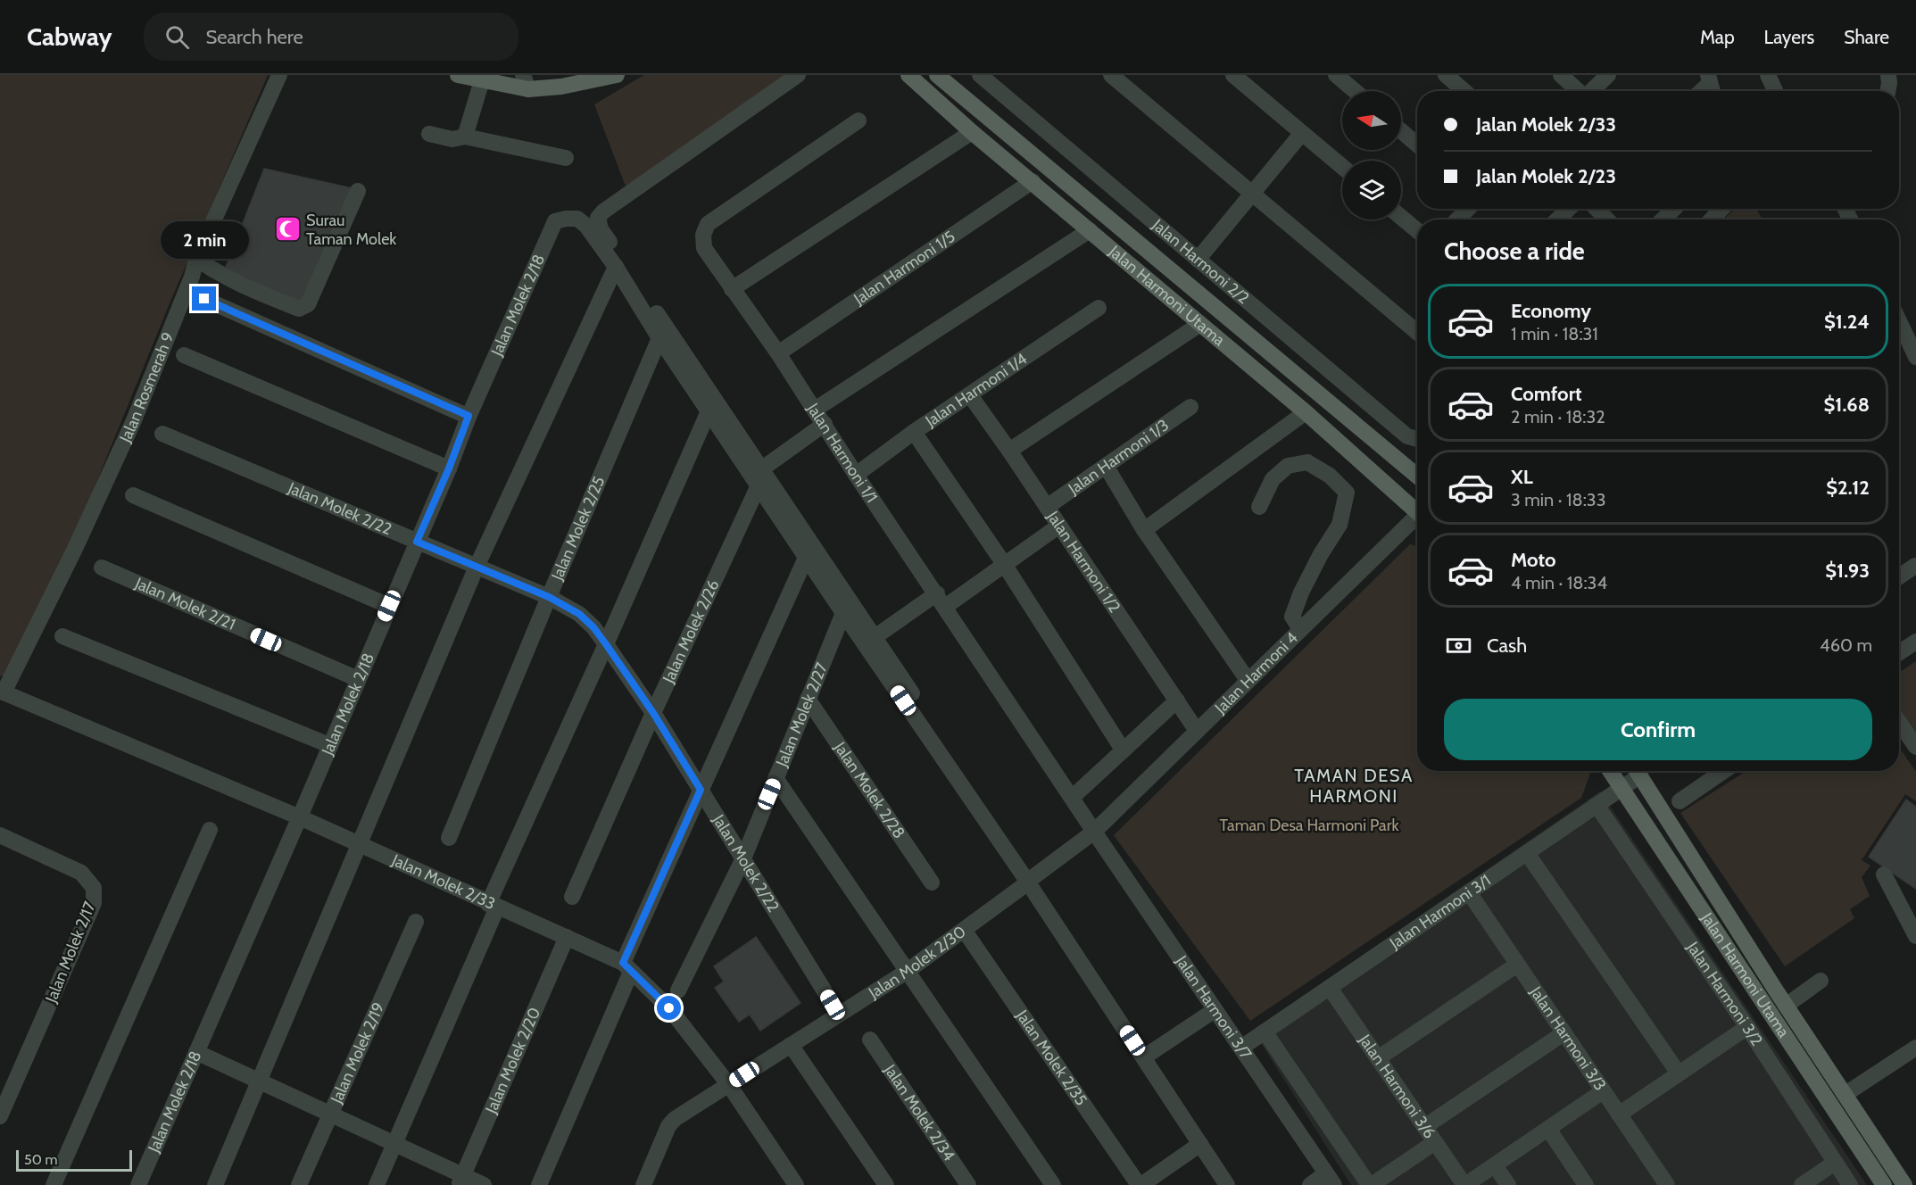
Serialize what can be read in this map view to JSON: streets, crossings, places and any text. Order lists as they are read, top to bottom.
{
  "streets": {
    "main road": ["Jalan Harmoni Utama"],
    "street": [
      "Jalan Harmoni 2/2",
      "Jalan Harmoni 1/5",
      "Jalan Molek 2/18",
      "Jalan Rosmerah 9",
      "Jalan Harmoni 1/4",
      "Jalan Harmoni 1/1",
      "Jalan Harmoni 1/3",
      "Jalan Molek 2/22",
      "Jalan Molek 2/25",
      "Jalan Harmoni 1/2",
      "Jalan Molek 2/21",
      "Jalan Molek 2/26",
      "Jalan Harmoni 4",
      "Jalan Molek 2/27",
      "Jalan Molek 2/28",
      "Jalan Molek 2/33",
      "Jalan Harmoni 3/1",
      "Jalan Molek 2/17",
      "Jalan Molek 2/30",
      "Jalan Harmoni 3/2",
      "Jalan Harmoni 3/7",
      "Jalan Harmoni 3/3",
      "Jalan Molek 2/19",
      "Jalan Molek 2/35",
      "Jalan Molek 2/20",
      "Jalan Harmoni 3/6",
      "Jalan Molek 2/34"
    ]
  },
  "crossings": [
    ["Jalan Harmoni 1/5", "Jalan Harmoni Utama"],
    ["Jalan Harmoni 1/5", "Jalan Harmoni 1/1"],
    ["Jalan Harmoni Utama", "Jalan Harmoni 3/1"],
    ["Jalan Molek 2/18", "Jalan Molek 2/22"],
    ["Jalan Molek 2/18", "Jalan Molek 2/21"],
    ["Jalan Molek 2/18", "Jalan Molek 2/33"],
    ["Jalan Rosmerah 9", "Jalan Molek 2/33"],
    ["Jalan Harmoni 1/4", "Jalan Harmoni 1/1"],
    ["Jalan Harmoni 1/4", "Jalan Harmoni 1/2"],
    ["Jalan Harmoni 1/1", "Jalan Harmoni 4"],
    ["Jalan Harmoni 1/1", "Jalan Molek 2/30"],
    ["Jalan Harmoni 1/1", "Jalan Harmoni 3/7"],
    ["Jalan Harmoni 1/3", "Jalan Harmoni 1/2"],
    ["Jalan Molek 2/22", "Jalan Molek 2/25"],
    ["Jalan Molek 2/22", "Jalan Molek 2/26"],
    ["Jalan Molek 2/22", "Jalan Molek 2/27"],
    ["Jalan Molek 2/22", "Jalan Molek 2/30"],
    ["Jalan Harmoni 1/2", "Jalan Harmoni 4"],
    ["Jalan Harmoni 4", "Jalan Molek 2/30"],
    ["Jalan Harmoni 4", "Jalan Harmoni 3/7"],
    ["Jalan Molek 2/27", "Jalan Molek 2/28"],
    ["Jalan Molek 2/33", "Jalan Molek 2/30"],
    ["Jalan Molek 2/33", "Jalan Molek 2/20"],
    ["Jalan Harmoni 3/1", "Jalan Harmoni 3/2"],
    ["Jalan Harmoni 3/1", "Jalan Harmoni 3/7"],
    ["Jalan Harmoni 3/1", "Jalan Harmoni 3/3"],
    ["Jalan Harmoni 3/1", "Jalan Harmoni 3/6"],
    ["Jalan Molek 2/30", "Jalan Harmoni 3/7"],
    ["Jalan Molek 2/30", "Jalan Molek 2/35"]
  ],
  "districts": ["TAMAN DESA HARMONI"],
  "parks": ["Taman Desa Harmoni Park"],
  "places": {
    "mosque": ["Surau Taman Molek"]
  },
  "scale_bar": "50 m",
  "north": "left",
  "page": {
    "header": "Cabway",
    "search": "Search here",
    "nav": ["Map", "Layers", "Share"],
    "banner": ["Jalan Molek 2/33", "Jalan Molek 2/23"],
    "heading": "Choose a ride",
    "bubble": "2 min",
    "list": [
      {
        "name": "Economy",
        "note": "1 min · 18:31",
        "value": "$1.24"
      },
      {
        "name": "Comfort",
        "note": "2 min · 18:32",
        "value": "$1.68"
      },
      {
        "name": "XL",
        "note": "3 min · 18:33",
        "value": "$2.12"
      },
      {
        "name": "Moto",
        "note": "4 min · 18:34",
        "value": "$1.93"
      }
    ],
    "pay": ["Cash", "460 m"],
    "buttons": "Confirm",
    "scale": "50 m"
  }
}
